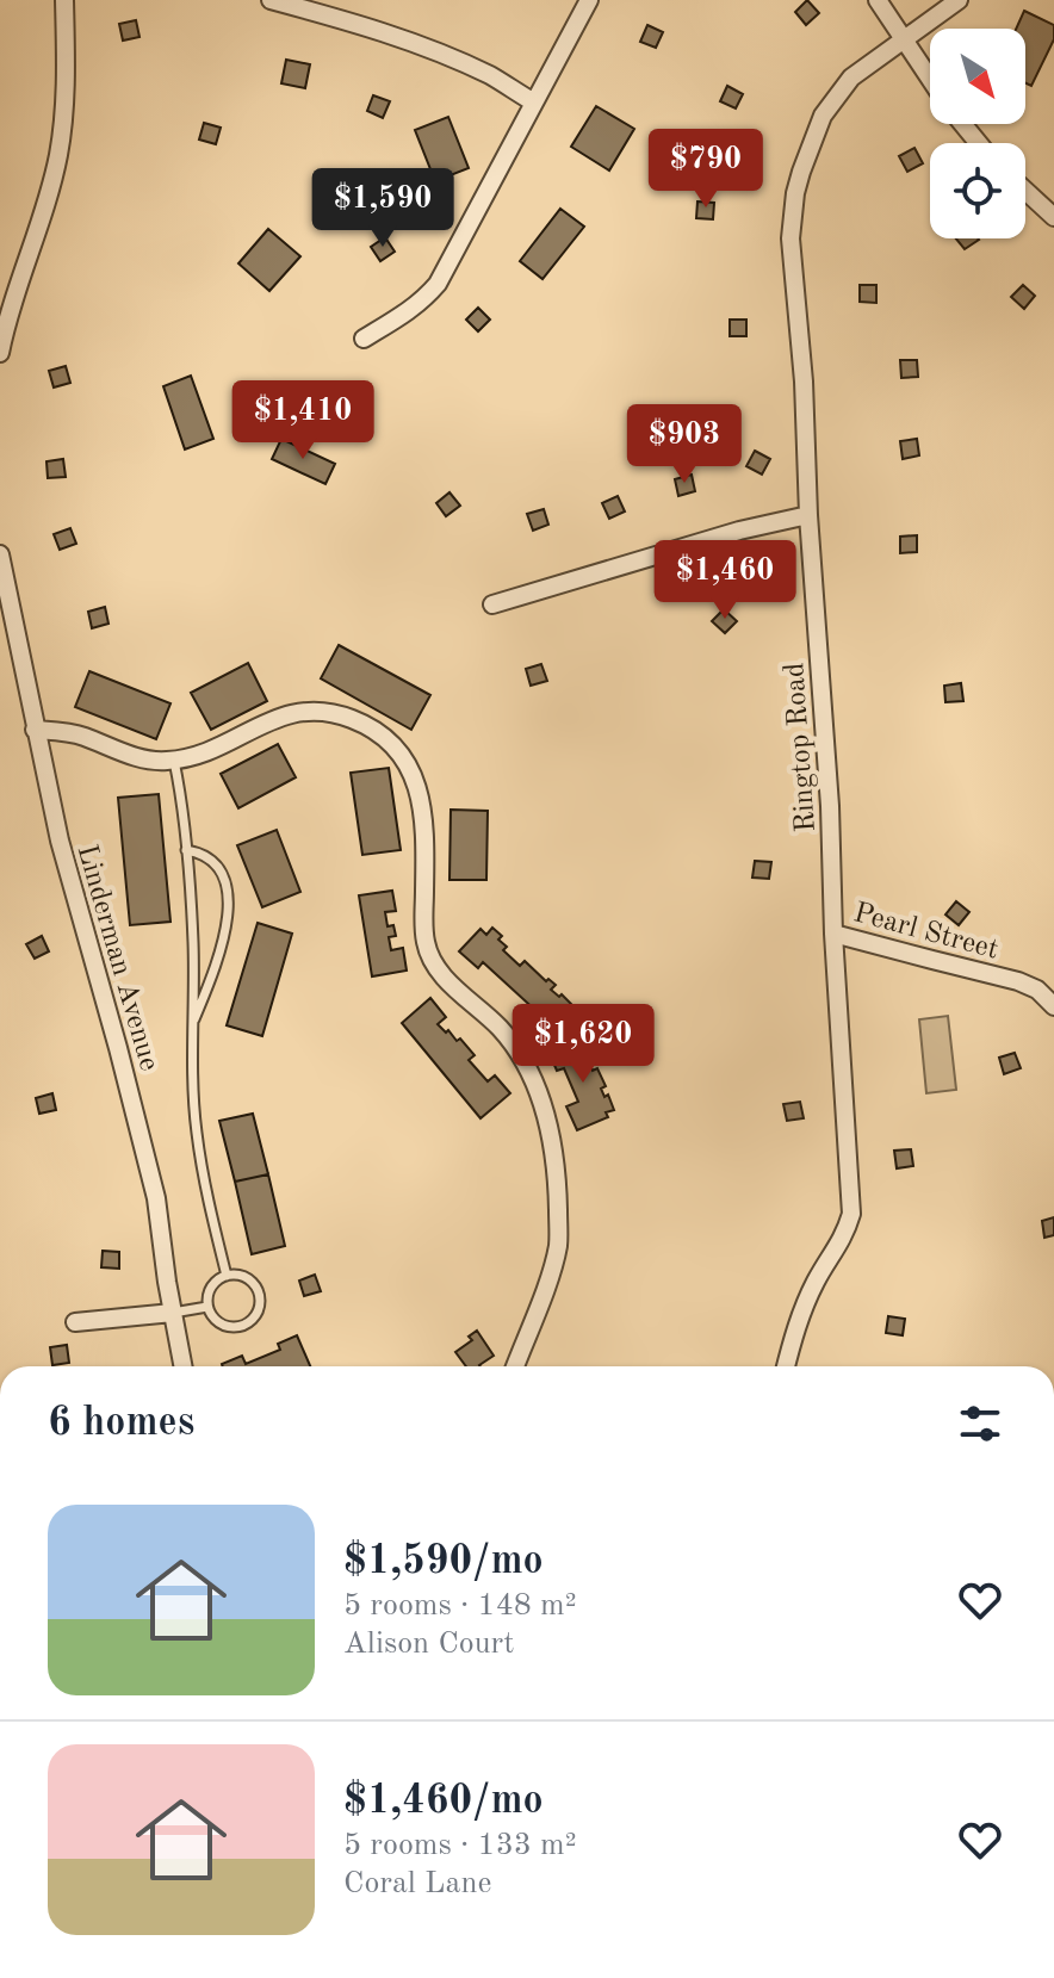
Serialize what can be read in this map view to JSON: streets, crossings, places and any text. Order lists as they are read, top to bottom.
{
  "streets": {
    "street": ["Ringtop Road", "Pearl Street", "Linderman Avenue"]
  },
  "crossings": [
    ["Ringtop Road", "Pearl Street"]
  ],
  "north": "bottom right",
  "page": {
    "price": [
      "$790",
      "$1,590",
      "$1,410",
      "$903",
      "$1,460",
      "$1,620"
    ],
    "heading": "6 homes",
    "list": [
      {
        "name": "$1,590/mo",
        "note": "5 rooms · 148 m² · Alison Court"
      },
      {
        "name": "$1,460/mo",
        "note": "5 rooms · 133 m² · Coral Lane"
      }
    ]
  }
}
